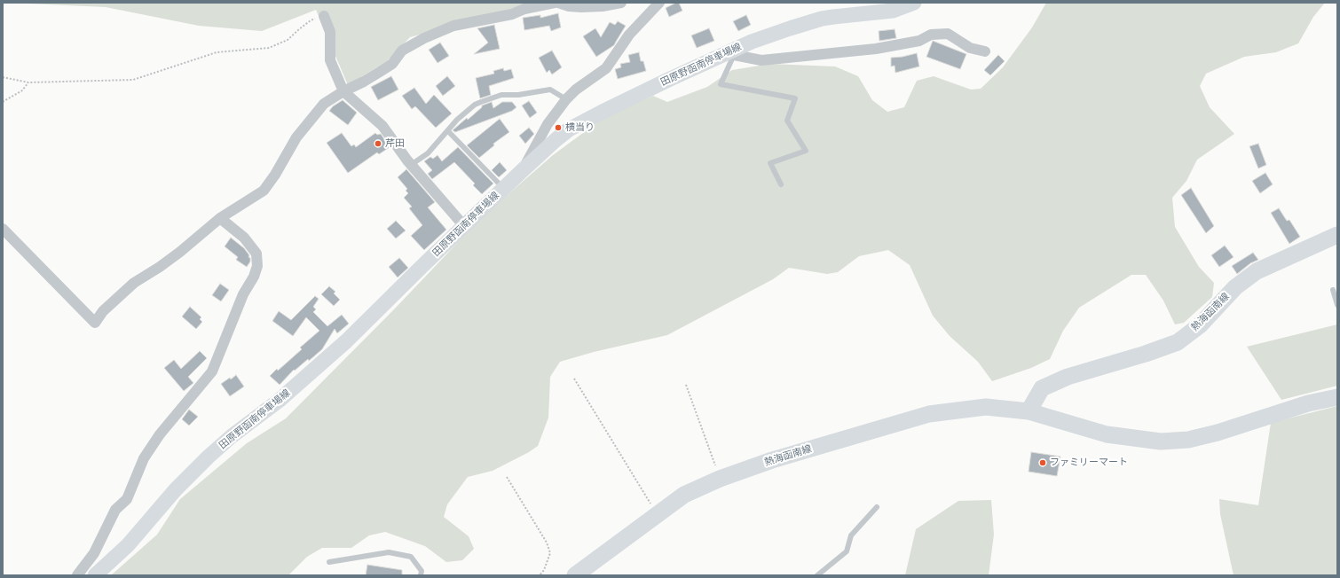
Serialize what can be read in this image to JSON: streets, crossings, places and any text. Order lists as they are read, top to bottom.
{
  "streets": {
    "main road": ["田原野函南停車場線", "熱海函南線"]
  },
  "places": ["横当り", "芹田", "ファミリーマート"]
}
